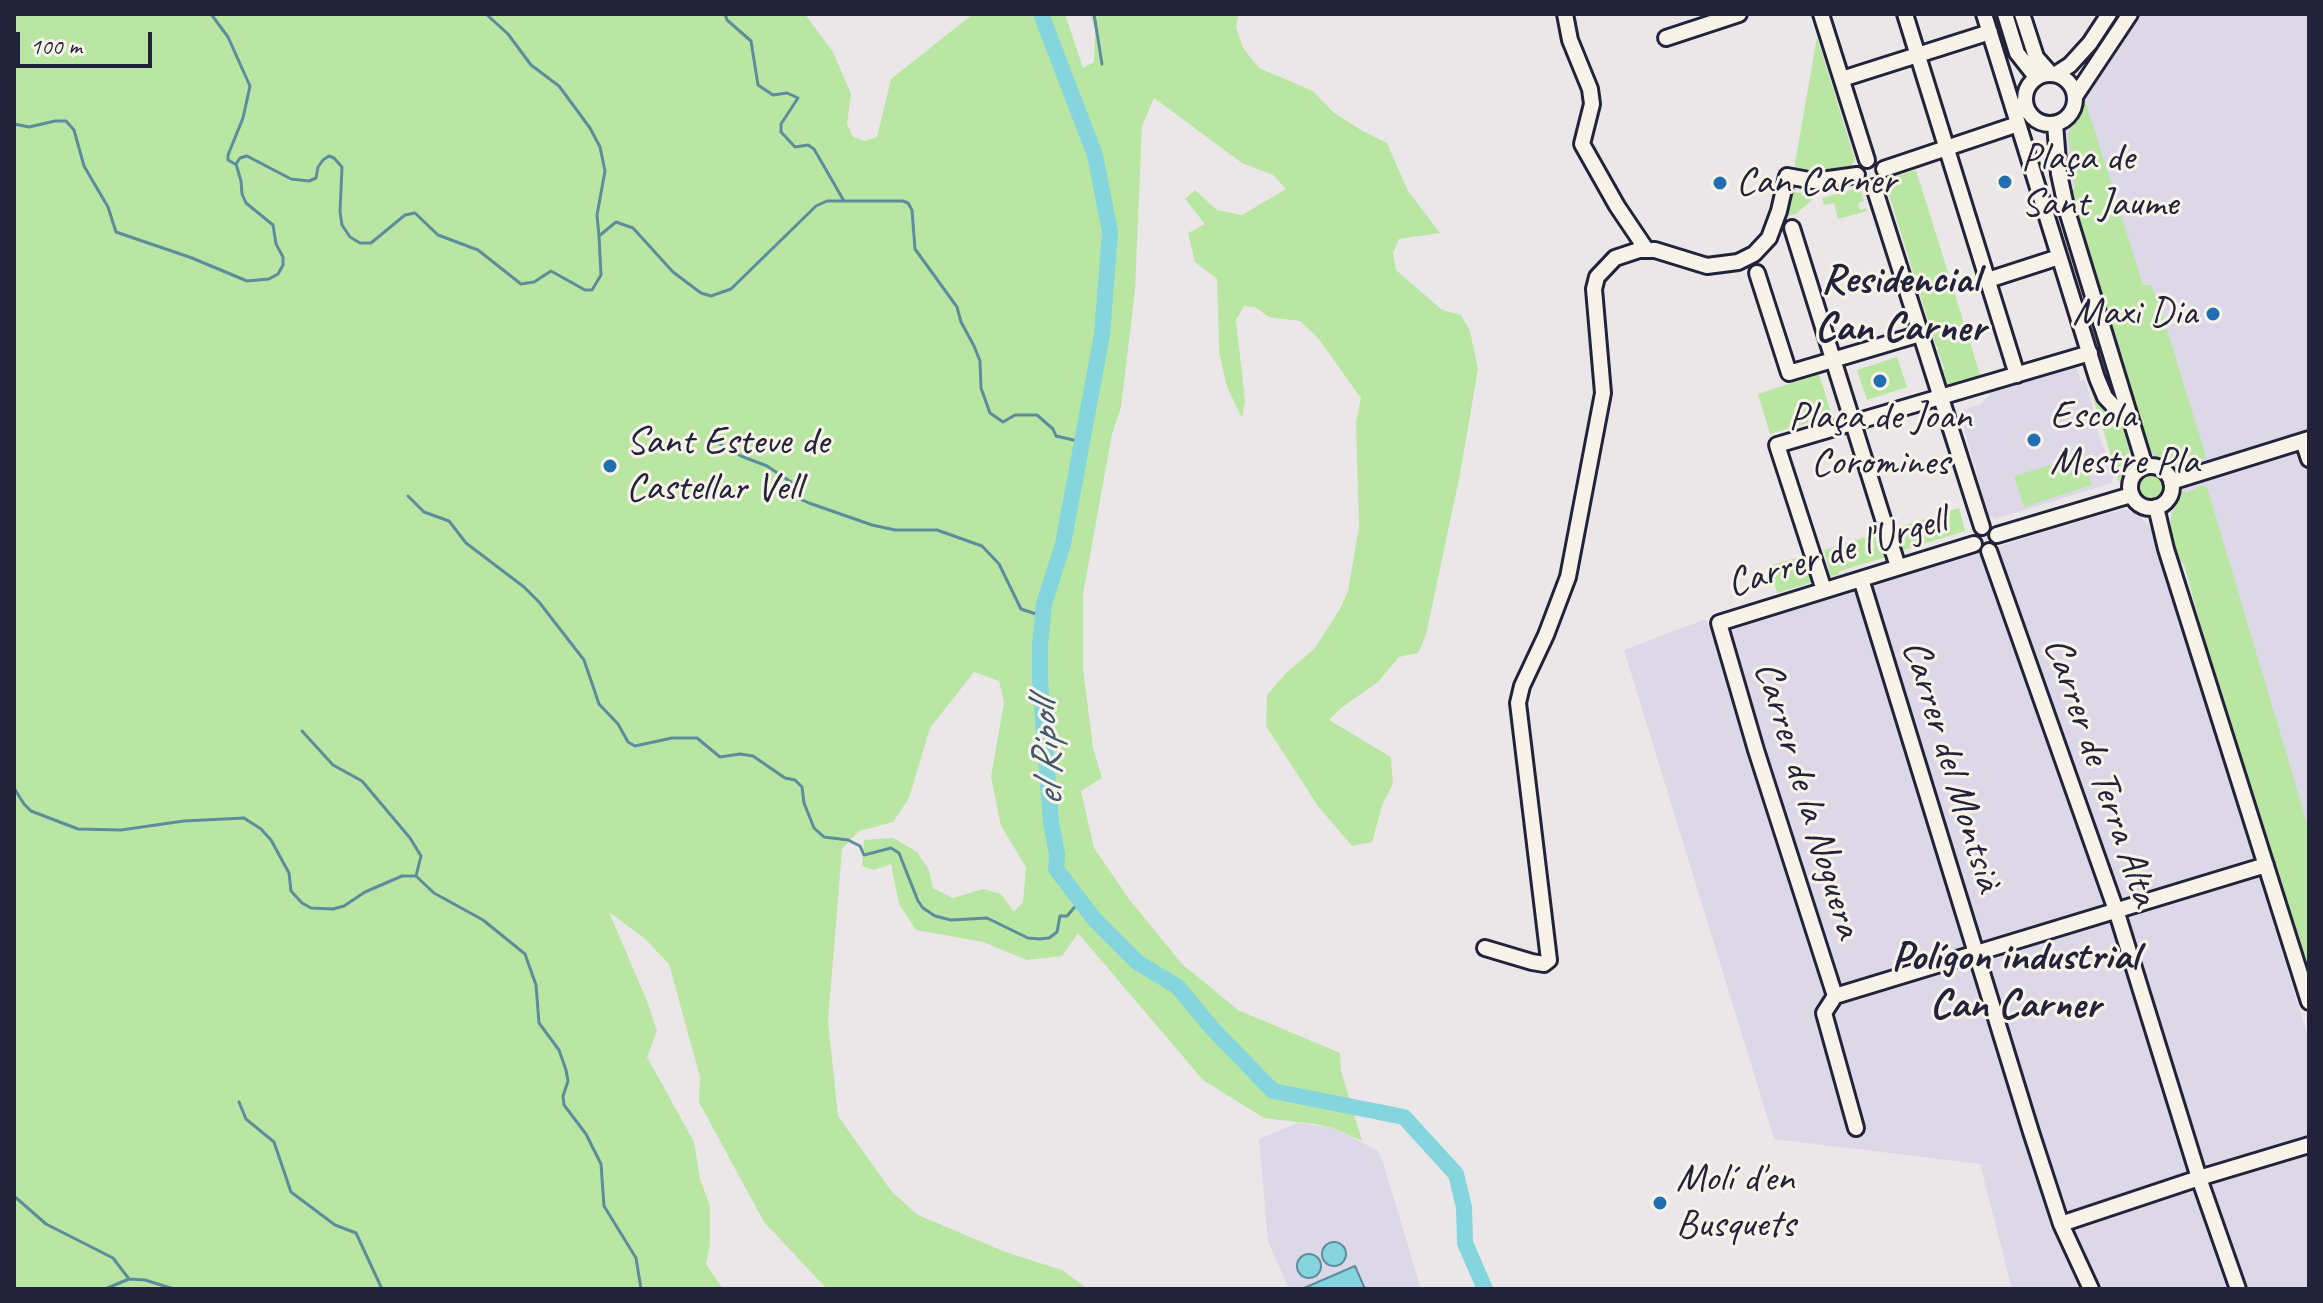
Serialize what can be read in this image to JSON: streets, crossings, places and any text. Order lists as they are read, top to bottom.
{
  "streets": {
    "street": [
      "Carrer de l'Urgell",
      "Carrer del Montsià",
      "Carrer de Terra Alta",
      "Carrer de la Noguera"
    ]
  },
  "crossings": [
    ["Carrer de l'Urgell", "Carrer del Montsià"],
    ["Carrer de l'Urgell", "Carrer de Terra Alta"],
    ["Carrer de l'Urgell", "Carrer de la Noguera"]
  ],
  "districts": ["Residencial Can Carner", "Polígon industrial Can Carner"],
  "water": ["el Ripoll"],
  "places": [
    "Plaça de Sant Jaume",
    "Can Carner",
    "Maxi Dia",
    "Plaça de Joan Coromines",
    "Escola Mestre Pla",
    "Sant Esteve de Castellar Vell",
    "Molí d'en Busquets"
  ],
  "scale_bar": "100 m"
}
